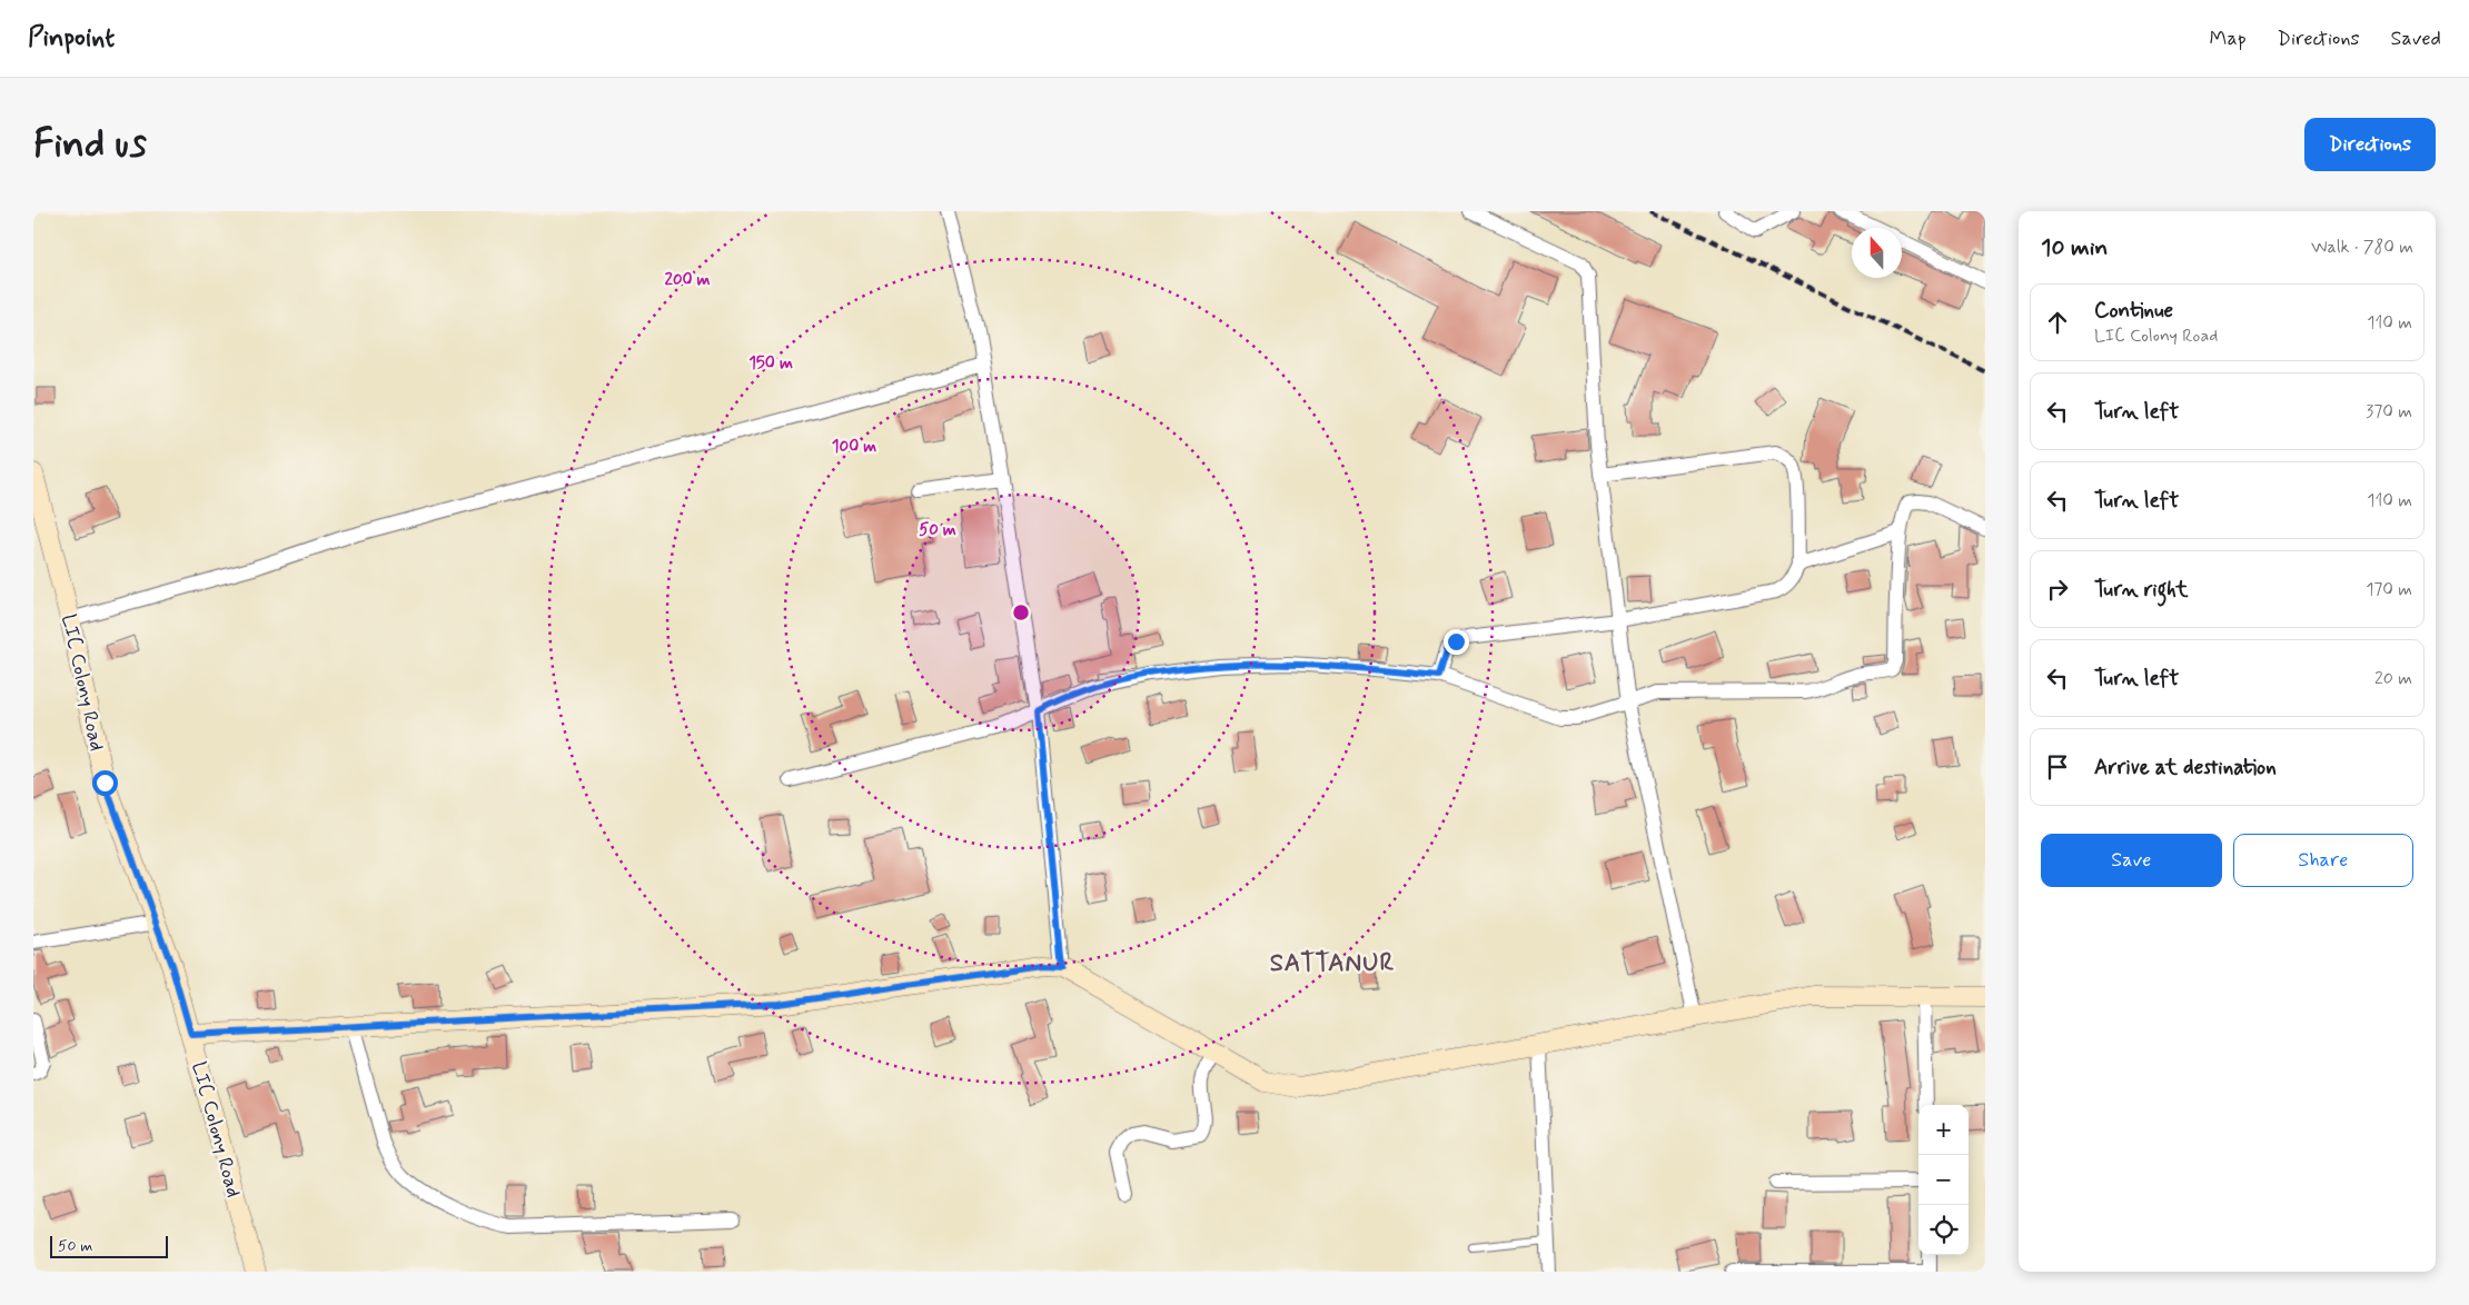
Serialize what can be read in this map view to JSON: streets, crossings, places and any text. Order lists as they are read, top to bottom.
{
  "streets": {
    "street": ["LIC Colony Road"]
  },
  "districts": ["SATTANUR"],
  "scale_bar": "50 m",
  "north": "top",
  "page": {
    "header": "Pinpoint",
    "nav": ["Map", "Directions", "Saved"],
    "buttons": [
      "Directions",
      ["Save", "Share"]
    ],
    "title": "Find us",
    "heading": ["10 min", "Walk · 780 m"],
    "list": [
      ["Continue", "LIC Colony Road", "110 m"],
      ["Turn left", "370 m"],
      ["Turn left", "110 m"],
      ["Turn right", "170 m"],
      ["Turn left", "20 m"],
      "Arrive at destination"
    ],
    "map_buttons": ["+", "−"],
    "scale": "50 m"
  },
  "rings": [
    "200 m",
    "150 m",
    "100 m",
    "50 m"
  ]
}
